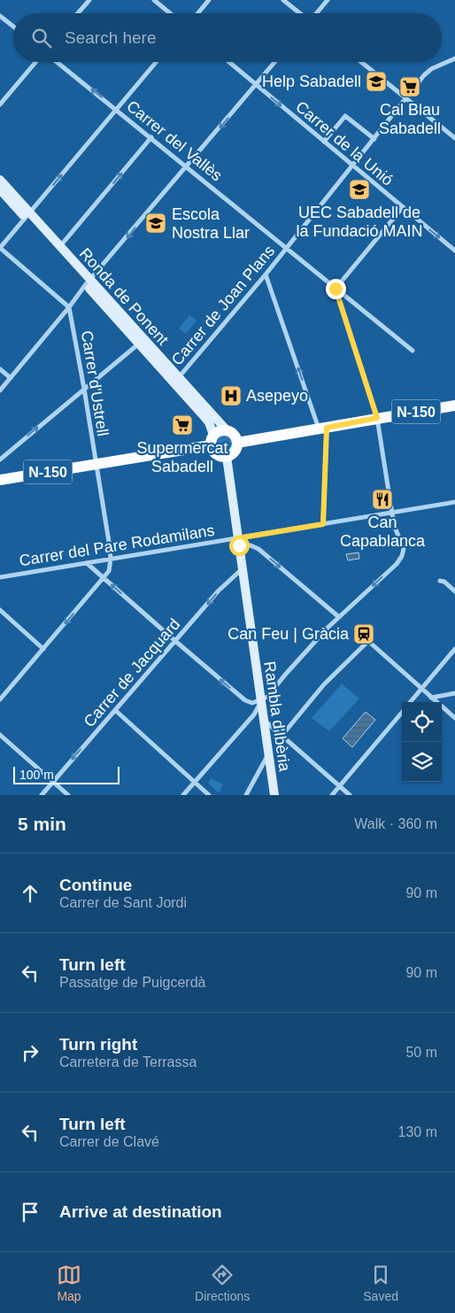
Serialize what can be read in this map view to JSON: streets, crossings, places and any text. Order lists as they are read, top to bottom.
{
  "streets": {
    "main road": ["Ronda de Ponent", "N-150", "Rambla d'Ibèria"],
    "street": [
      "Carrer del Vallès",
      "Carrer de la Unió",
      "Carrer de Joan Plans",
      "Carrer d'Ustrell",
      "Carrer del Pare Rodamilans",
      "Carrer de Jacquard"
    ]
  },
  "crossings": [
    ["Carrer del Vallès", "Carrer de Joan Plans"],
    ["Carrer de la Unió", "Carrer de Joan Plans"],
    ["Ronda de Ponent", "Carrer de Joan Plans"],
    ["Ronda de Ponent", "N-150"],
    ["Ronda de Ponent", "Rambla d'Ibèria"],
    ["Carrer d'Ustrell", "N-150"],
    ["Carrer d'Ustrell", "Carrer del Pare Rodamilans"],
    ["N-150", "Rambla d'Ibèria"],
    ["Carrer del Pare Rodamilans", "Rambla d'Ibèria"],
    ["Carrer de Jacquard", "Rambla d'Ibèria"]
  ],
  "one_way": ["Carrer de la Unió", "Carrer de Jacquard"],
  "places": {
    "school or university": ["Help Sabadell", "UEC Sabadell de la Fundació MAIN", "Escola Nostra Llar"],
    "supermarket": ["Cal Blau Sabadell", "Supermercat Sabadell"],
    "hospital": ["Asepeyo"],
    "restaurant": ["Can Capablanca"],
    "station": ["Can Feu | Gràcia"]
  },
  "scale_bar": "100 m",
  "page": {
    "search": "Search here",
    "scale": "100 m",
    "heading": ["5 min", "Walk · 360 m"],
    "list": [
      ["Continue", "Carrer de Sant Jordi", "90 m"],
      ["Turn left", "Passatge de Puigcerdà", "90 m"],
      ["Turn right", "Carretera de Terrassa", "50 m"],
      ["Turn left", "Carrer de Clavé", "130 m"],
      "Arrive at destination"
    ],
    "nav": ["Map", "Directions", "Saved"]
  }
}
